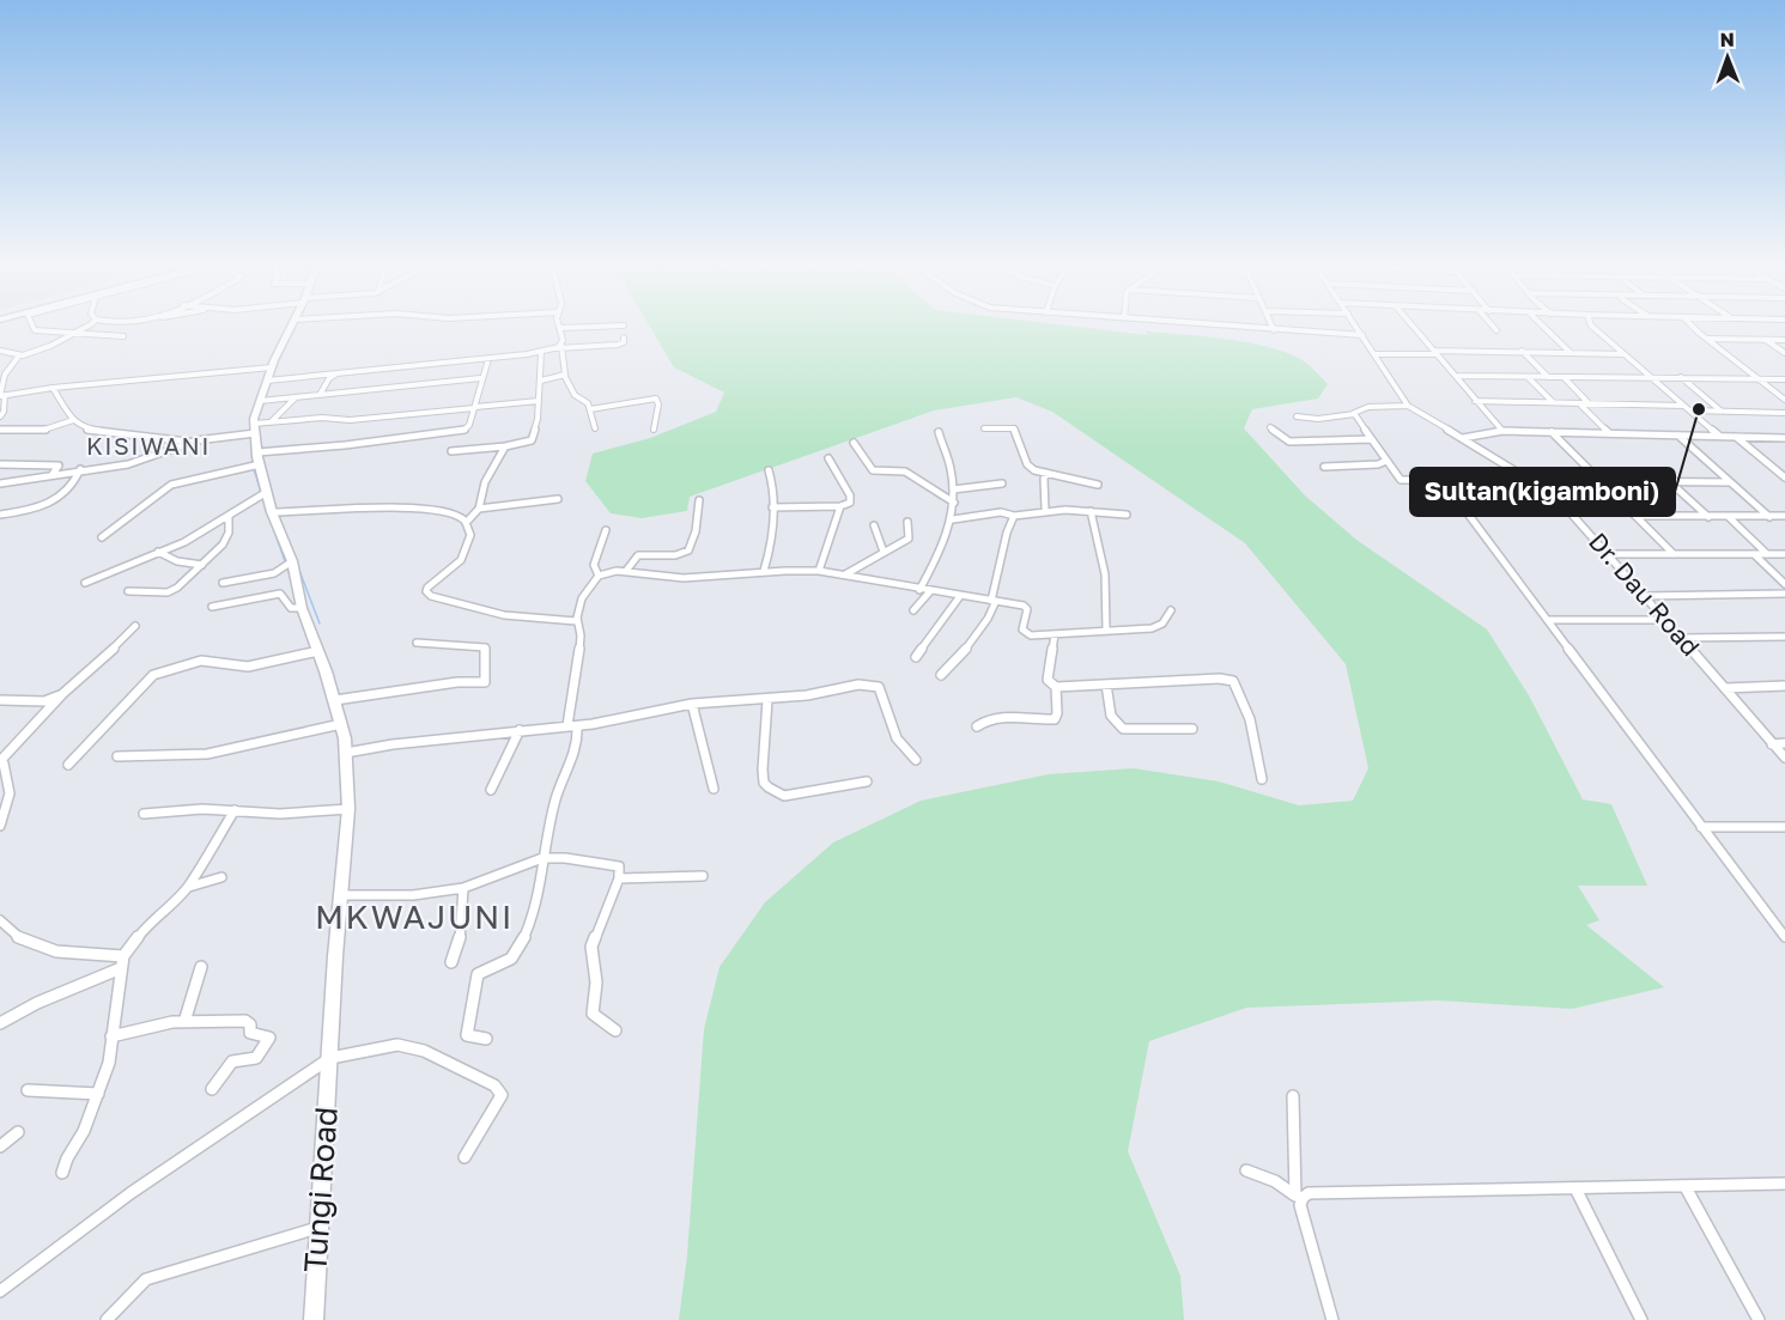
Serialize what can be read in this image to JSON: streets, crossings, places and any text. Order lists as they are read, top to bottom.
{
  "streets": {
    "main road": ["Tungi Road"],
    "street": ["Dr. Dau Road"]
  },
  "districts": ["KISIWANI", "MKWAJUNI"],
  "places": ["Sultan(kigamboni)"],
  "north": "top"
}
